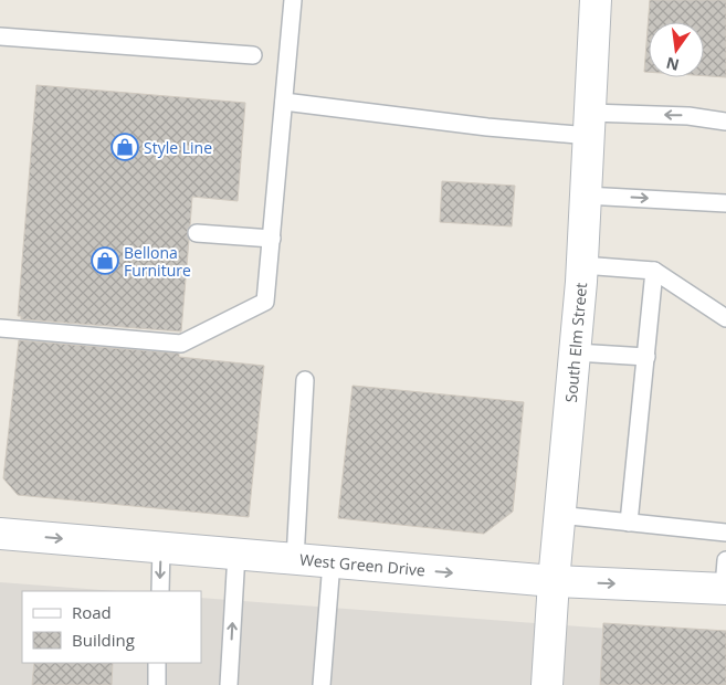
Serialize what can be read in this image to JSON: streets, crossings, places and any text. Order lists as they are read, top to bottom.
{
  "streets": {
    "main road": ["South Elm Street", "West Green Drive"]
  },
  "crossings": [
    ["South Elm Street", "West Green Drive"]
  ],
  "one_way": ["West Green Drive"],
  "places": {
    "shop": ["Style Line", "Bellona Furniture"]
  },
  "legend": ["Road", "Building"],
  "north": "bottom"
}
